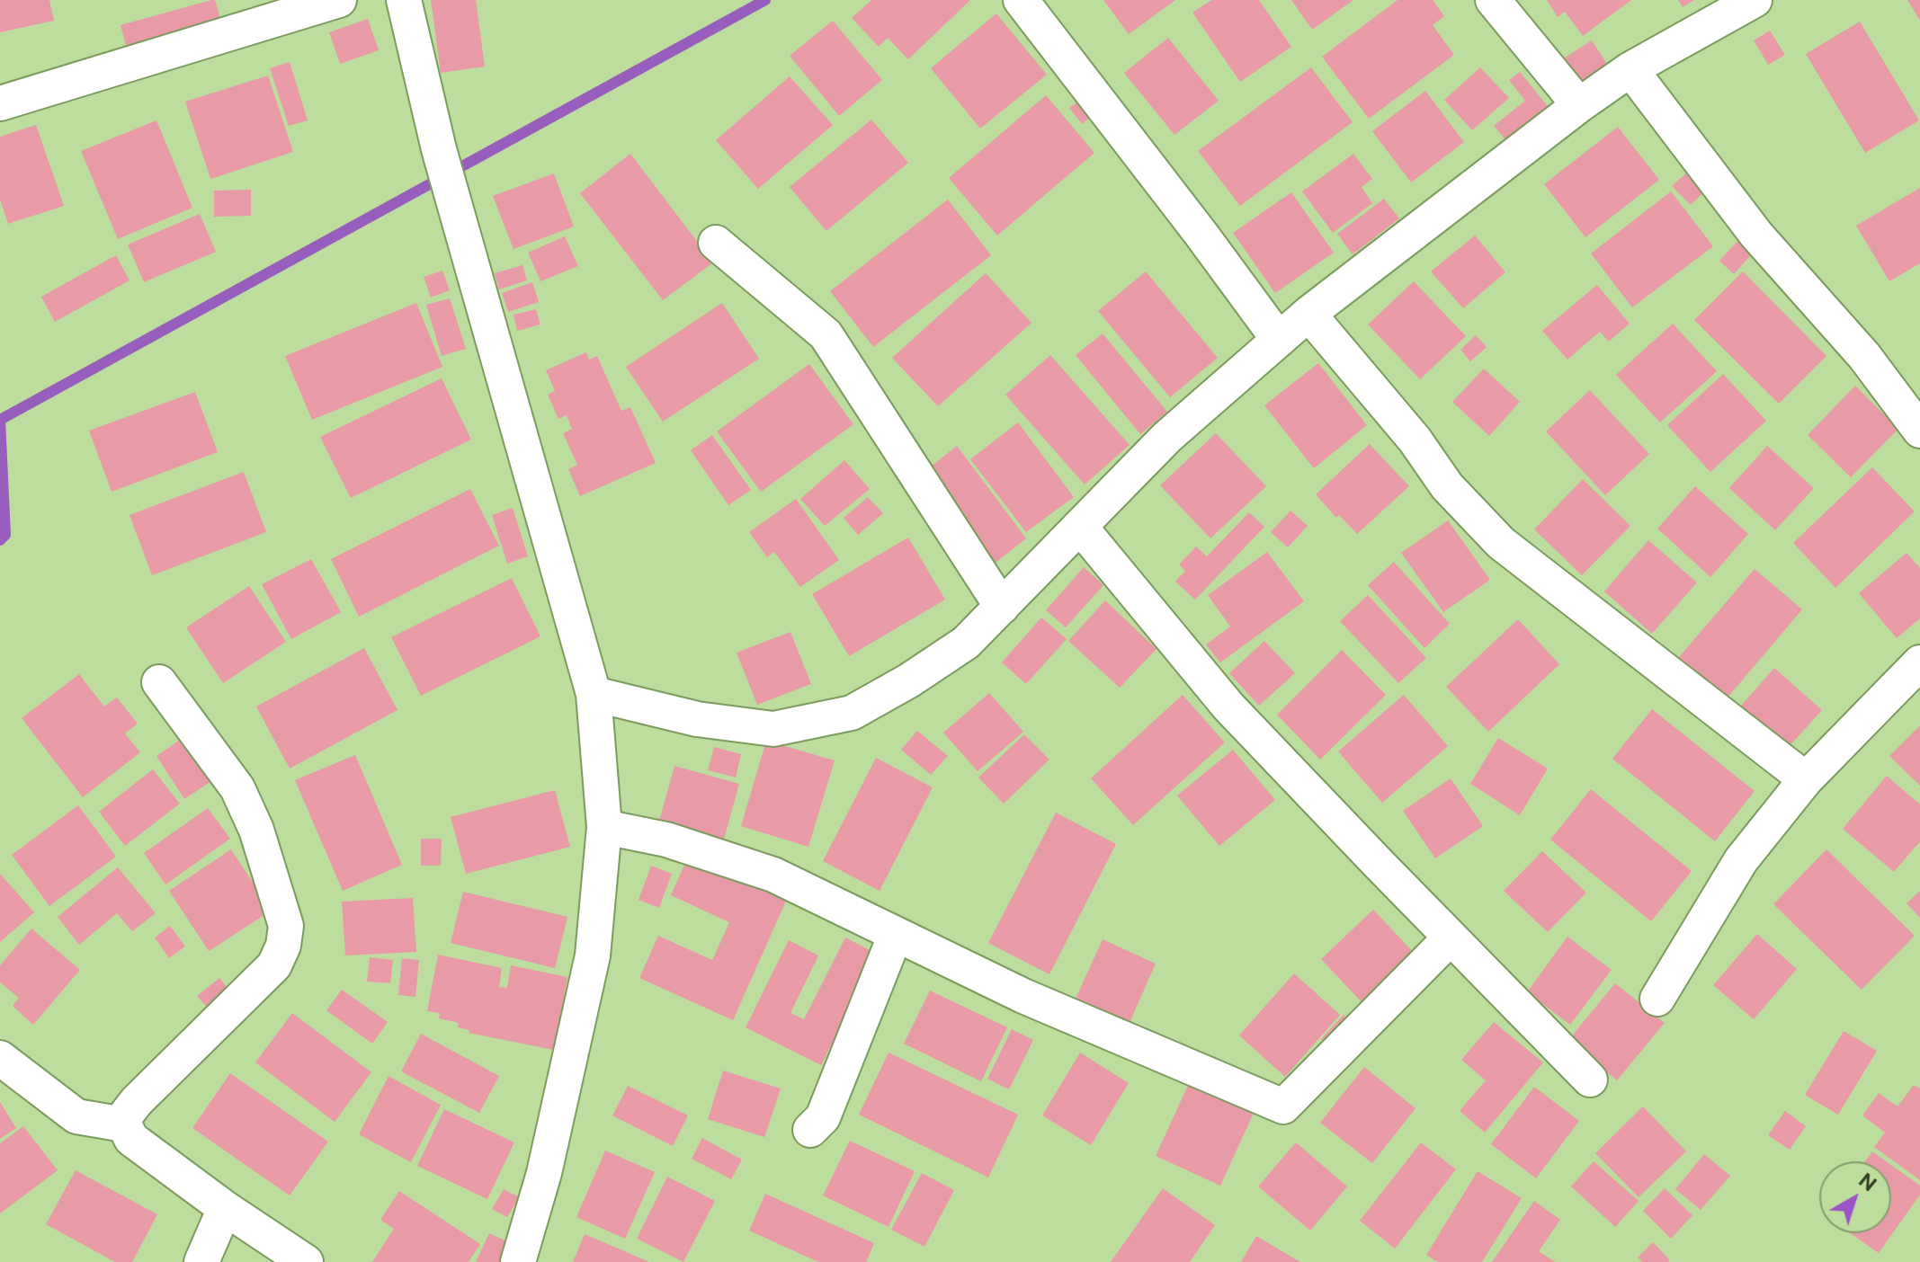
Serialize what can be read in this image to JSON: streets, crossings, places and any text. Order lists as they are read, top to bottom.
{
  "north": "top right"
}
